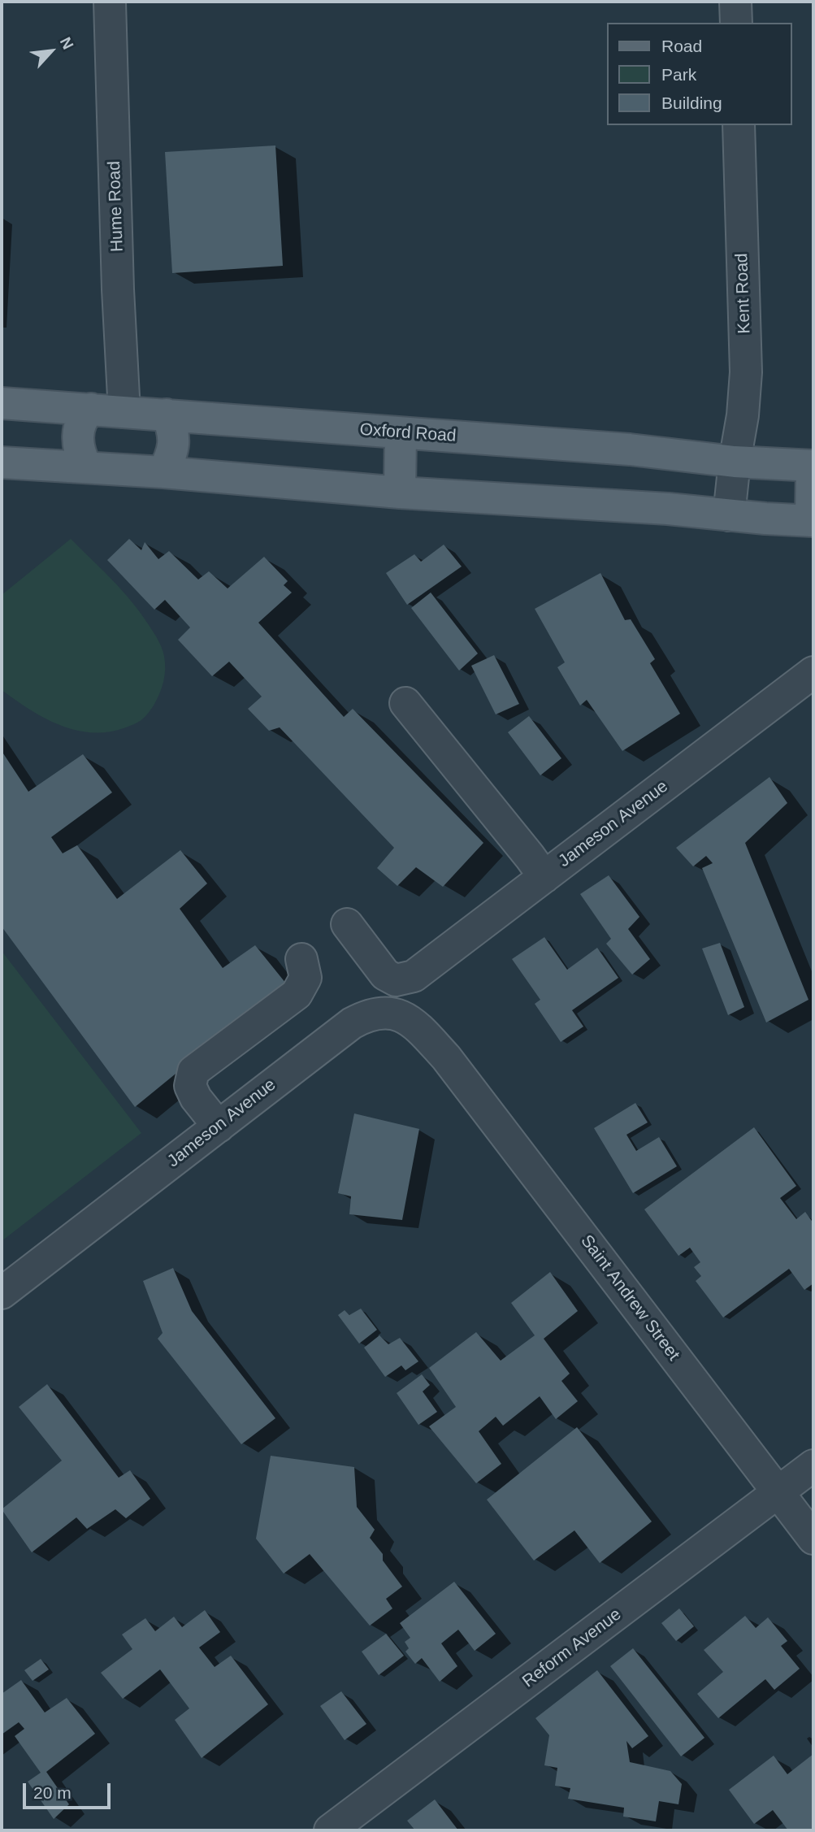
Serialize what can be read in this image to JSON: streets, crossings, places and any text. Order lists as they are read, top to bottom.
{
  "streets": {
    "main road": ["Oxford Road"],
    "street": [
      "Hume Road",
      "Kent Road",
      "Jameson Avenue",
      "Saint Andrew Street",
      "Reform Avenue"
    ]
  },
  "crossings": [
    ["Hume Road", "Oxford Road"],
    ["Kent Road", "Oxford Road"],
    ["Jameson Avenue", "Saint Andrew Street"],
    ["Saint Andrew Street", "Reform Avenue"]
  ],
  "legend": ["Road", "Park", "Building"],
  "scale_bar": "20 m",
  "north": "top right"
}
